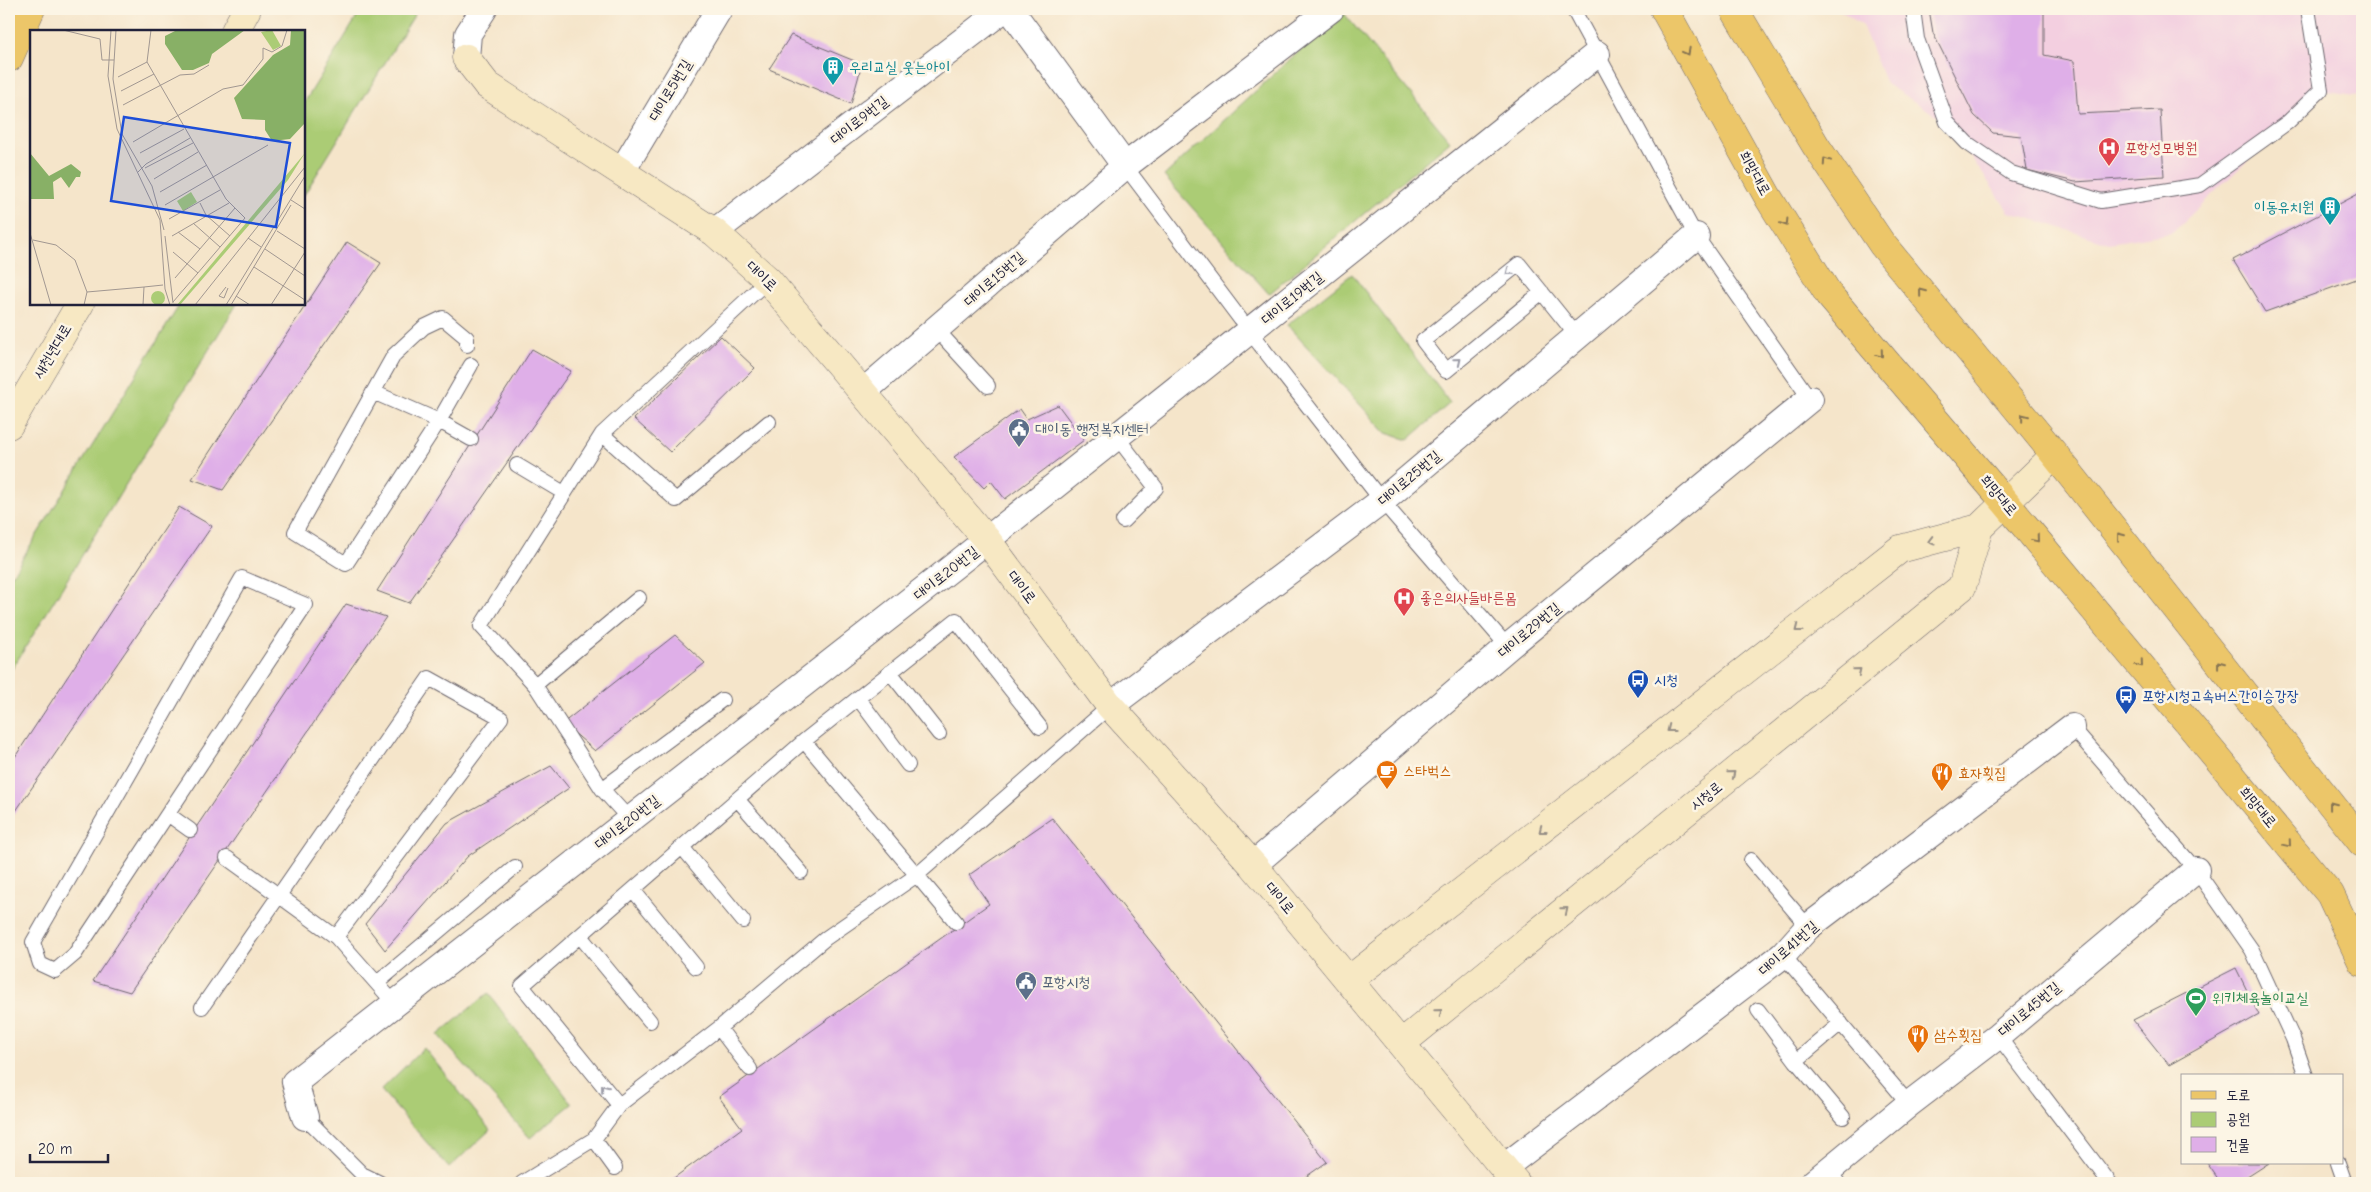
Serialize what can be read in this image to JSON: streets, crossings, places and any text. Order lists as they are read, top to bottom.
{
  "streets": {
    "main road": ["희망대로"],
    "street": [
      "대이로5번길",
      "대이로9번길",
      "대이로",
      "대이로15번길",
      "대이로19번길",
      "새천년대로",
      "대이로25번길",
      "대이로20번길",
      "대이로29번길",
      "시청로",
      "대이로41번길",
      "대이로45번길"
    ]
  },
  "crossings": [
    ["대이로5번길", "대이로"],
    ["대이로9번길", "대이로"],
    ["희망대로", "시청로"],
    ["대이로", "대이로15번길"],
    ["대이로", "대이로19번길"],
    ["대이로", "대이로25번길"],
    ["대이로", "대이로20번길"],
    ["대이로", "대이로29번길"],
    ["대이로", "시청로"],
    ["대이로", "대이로41번길"],
    ["대이로19번길", "대이로20번길"]
  ],
  "places": {
    "building": ["우리교실 웃는아이", "이동유치원"],
    "hospital": ["포항성모병원", "좋은의사들바른몸"],
    "public building": ["대이동 행정복지센터", "포항시청"],
    "bus stop": ["시청", "포항시청고속버스간이승강장"],
    "cafe": ["스타벅스"],
    "restaurant": ["효자횟집", "삼수횟집"],
    "sports": ["위키체육놀이교실"]
  },
  "legend": ["도로", "공원", "건물"],
  "scale_bar": "20 m"
}
